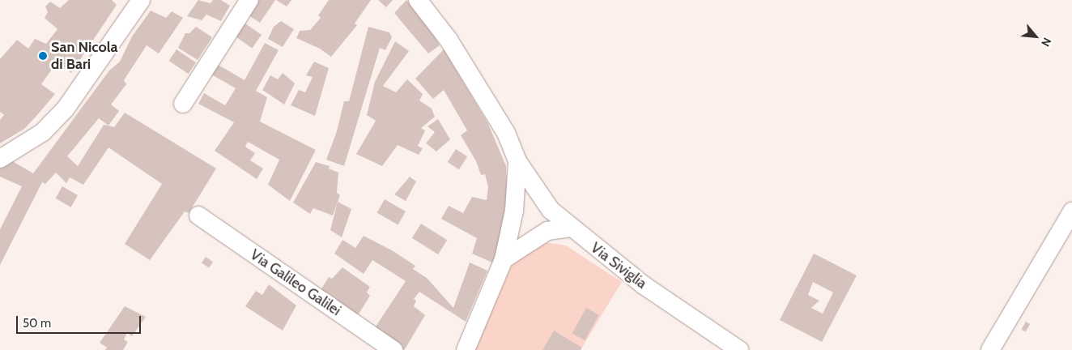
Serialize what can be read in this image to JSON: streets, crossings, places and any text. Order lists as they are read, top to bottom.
{
  "streets": {
    "street": ["Via Siviglia", "Via Galileo Galilei"]
  },
  "places": ["San Nicola di Bari"],
  "scale_bar": "50 m",
  "north": "bottom right"
}
